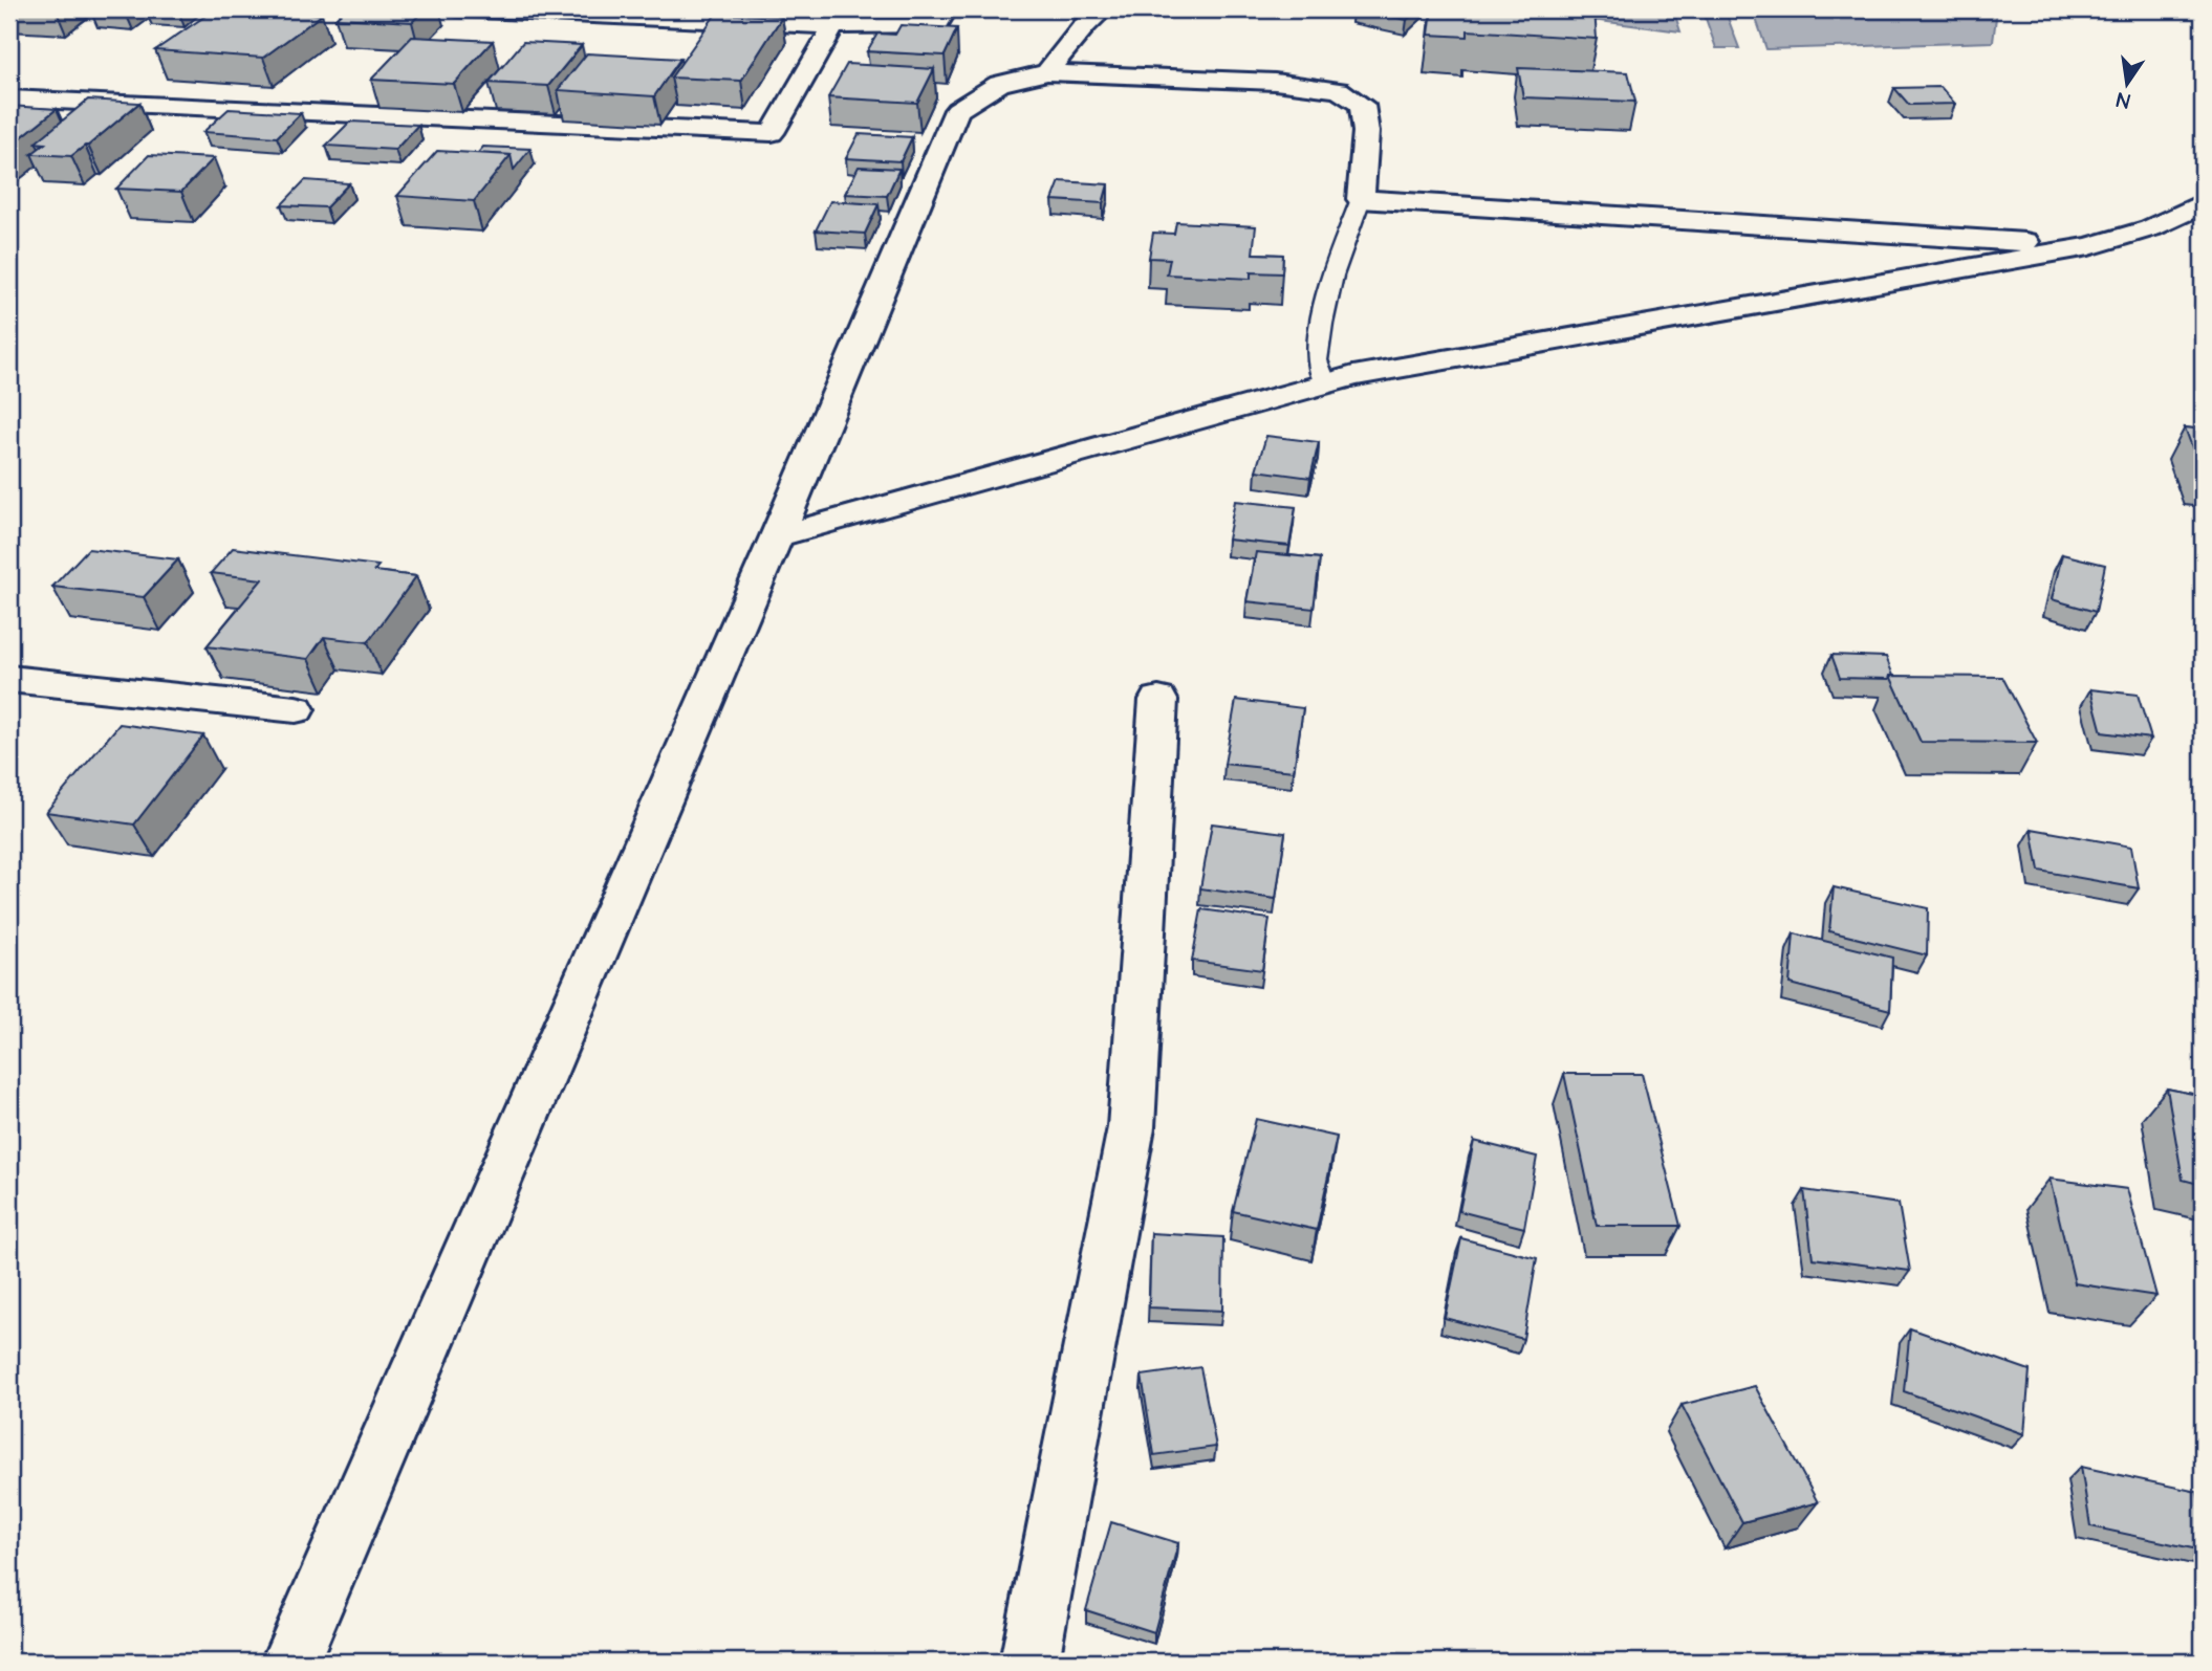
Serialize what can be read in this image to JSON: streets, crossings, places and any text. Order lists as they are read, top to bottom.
{
  "north": "bottom"
}
